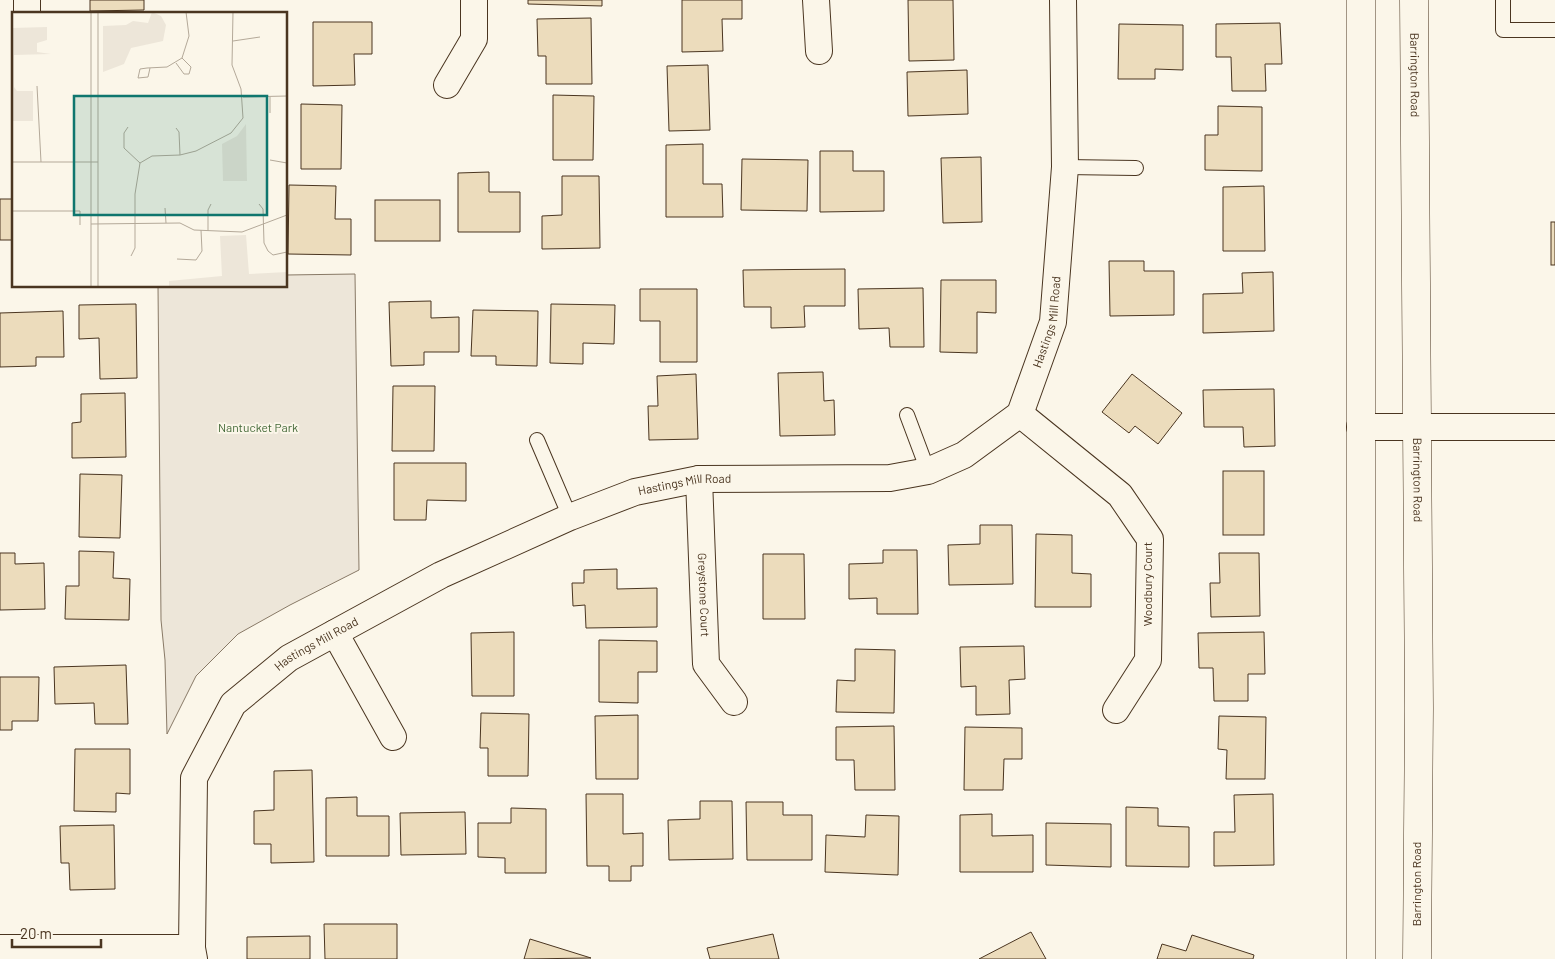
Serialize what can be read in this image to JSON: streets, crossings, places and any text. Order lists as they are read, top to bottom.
{
  "streets": {
    "main road": ["Barrington Road"],
    "street": ["Hastings Mill Road", "Woodbury Court", "Greystone Court"]
  },
  "crossings": [
    ["Hastings Mill Road", "Woodbury Court"],
    ["Hastings Mill Road", "Greystone Court"]
  ],
  "parks": ["Nantucket Park"],
  "scale_bar": "20 m"
}
